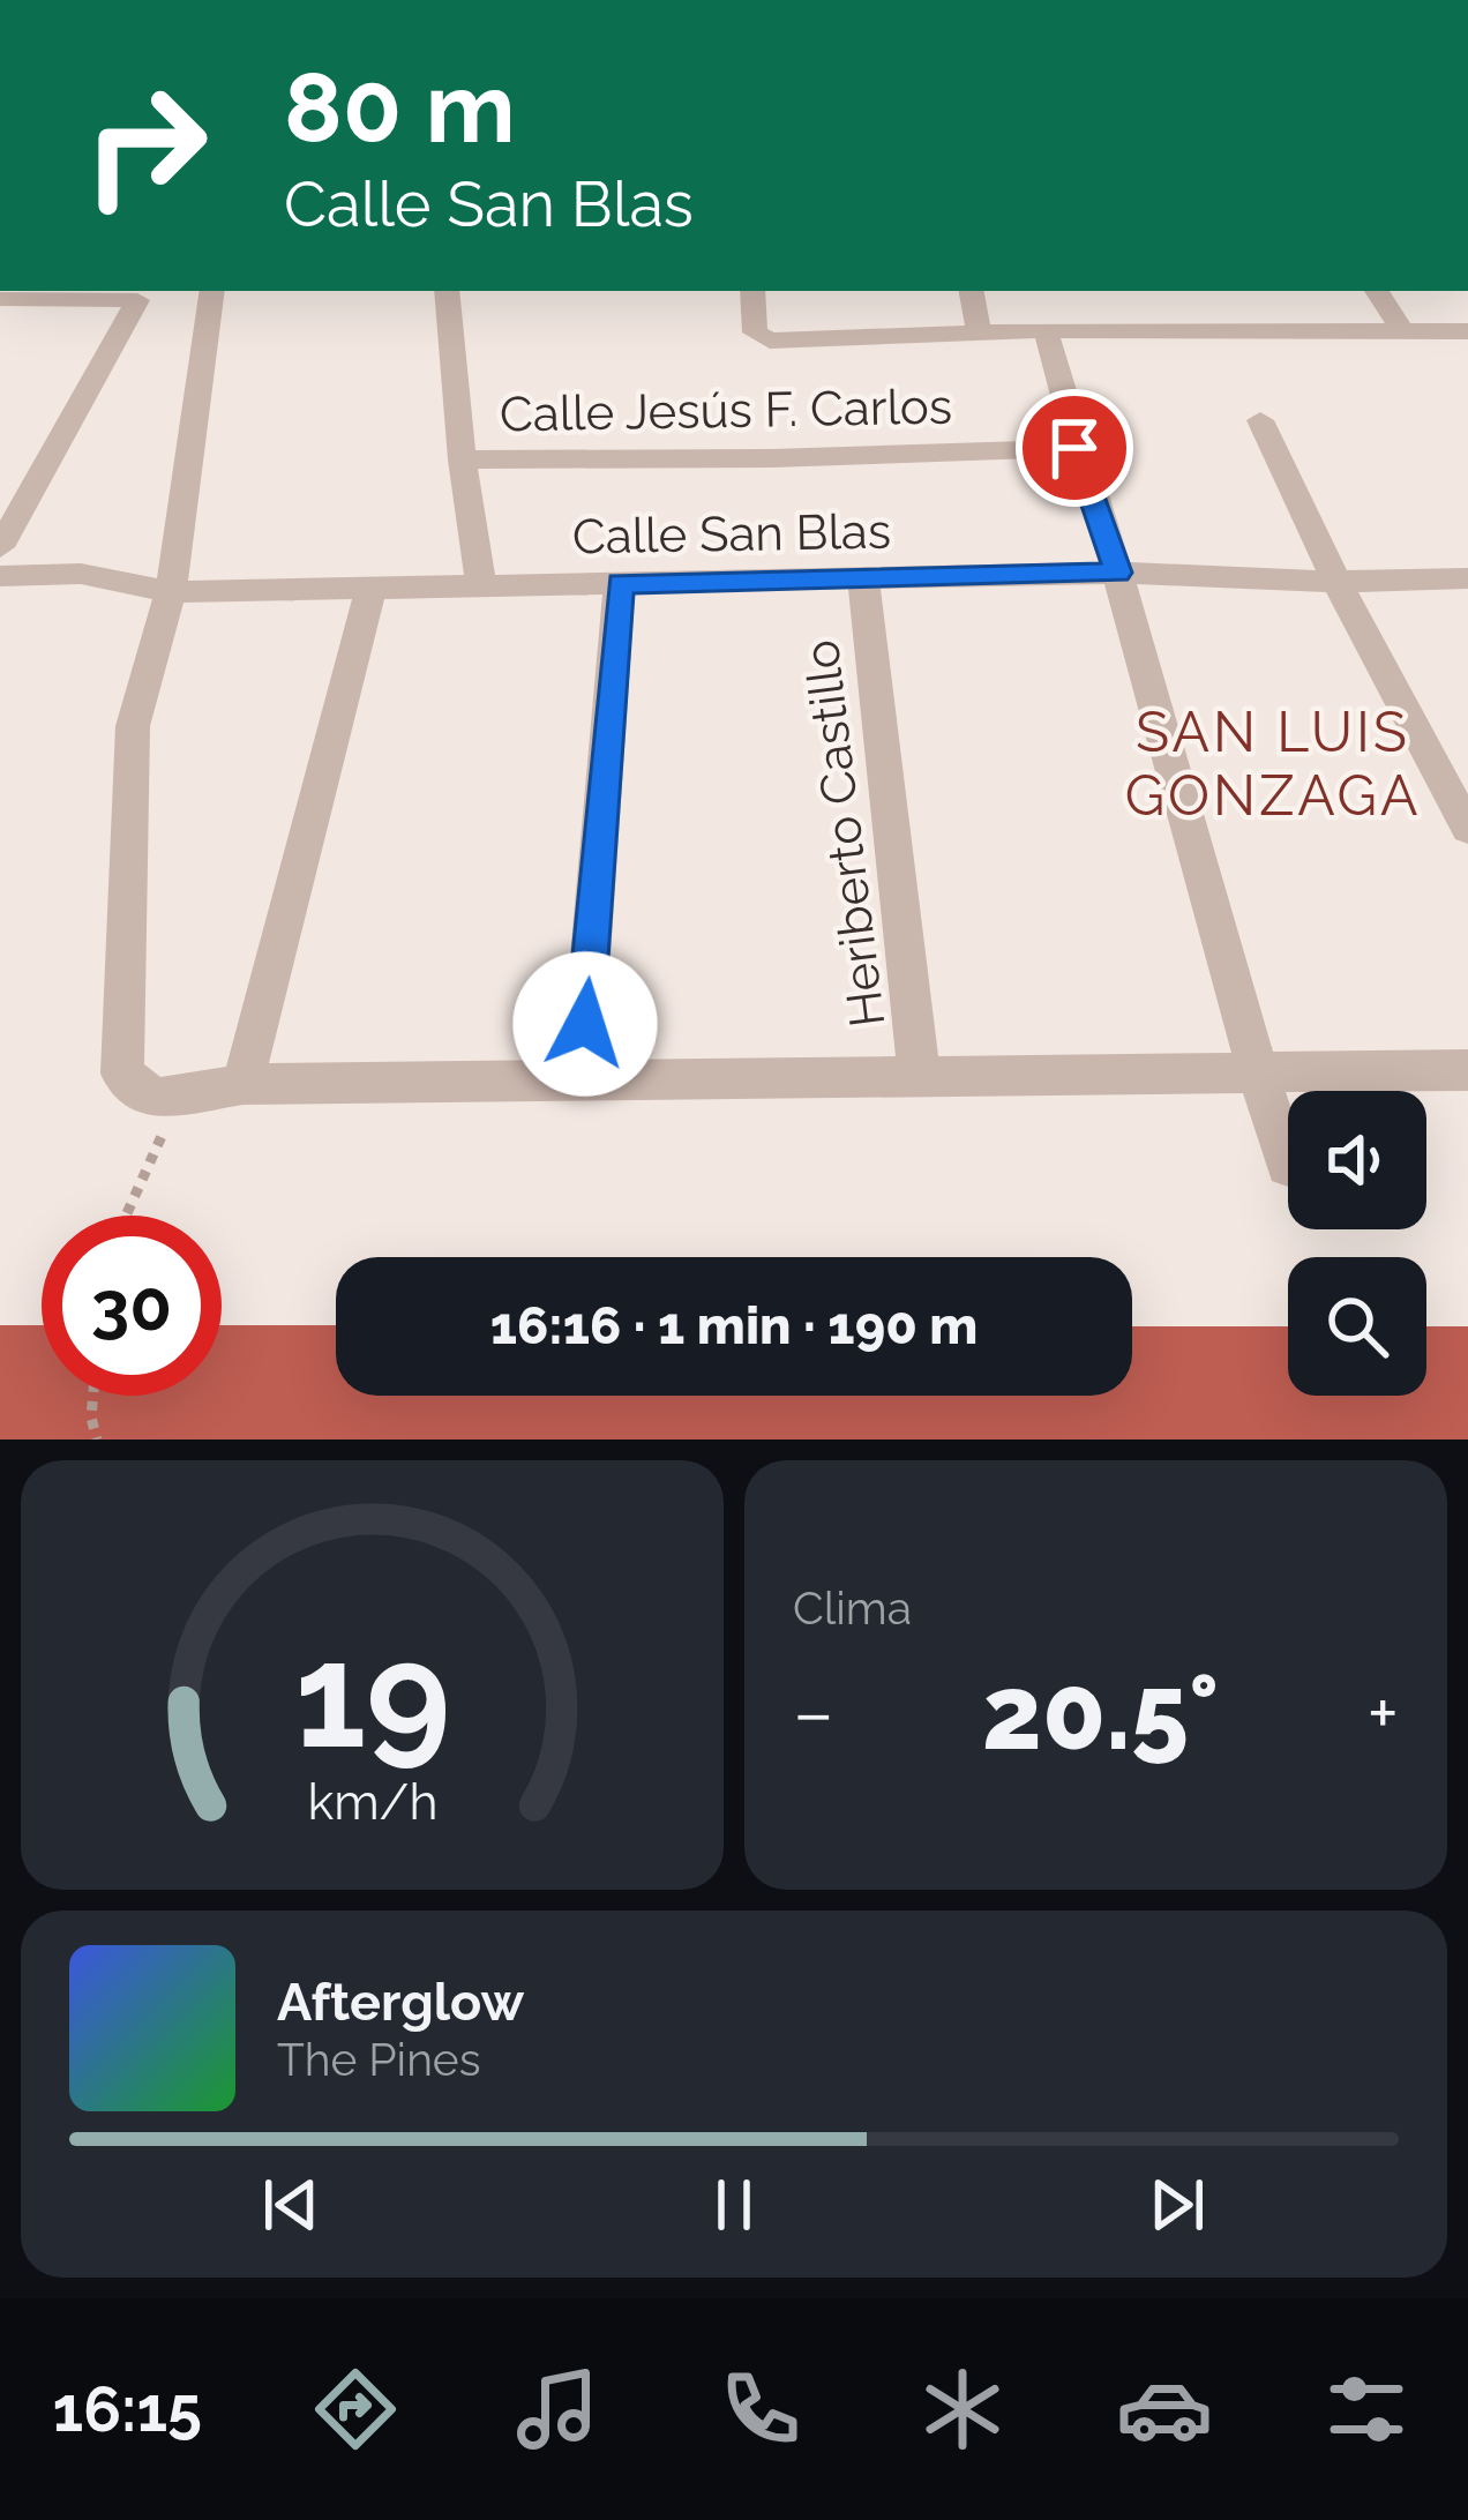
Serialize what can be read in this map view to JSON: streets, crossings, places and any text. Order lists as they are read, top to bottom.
{
  "streets": {
    "street": ["Calle Jesús F. Carlos", "Calle San Blas", "Heriberto Castillo"]
  },
  "crossings": [
    ["Calle San Blas", "Heriberto Castillo"]
  ],
  "districts": ["SAN LUIS GONZAGA"],
  "page": {
    "turn": ["80 m", "Calle San Blas"],
    "limit": "30",
    "trip": "16:16 · 1 min · 190 m",
    "tile": "Clima",
    "heat": ["−", "20.5°", "+"],
    "song": ["Afterglow", "The Pines"],
    "tabs": "16:15",
    "gauge": ["19", "km/h"]
  }
}
